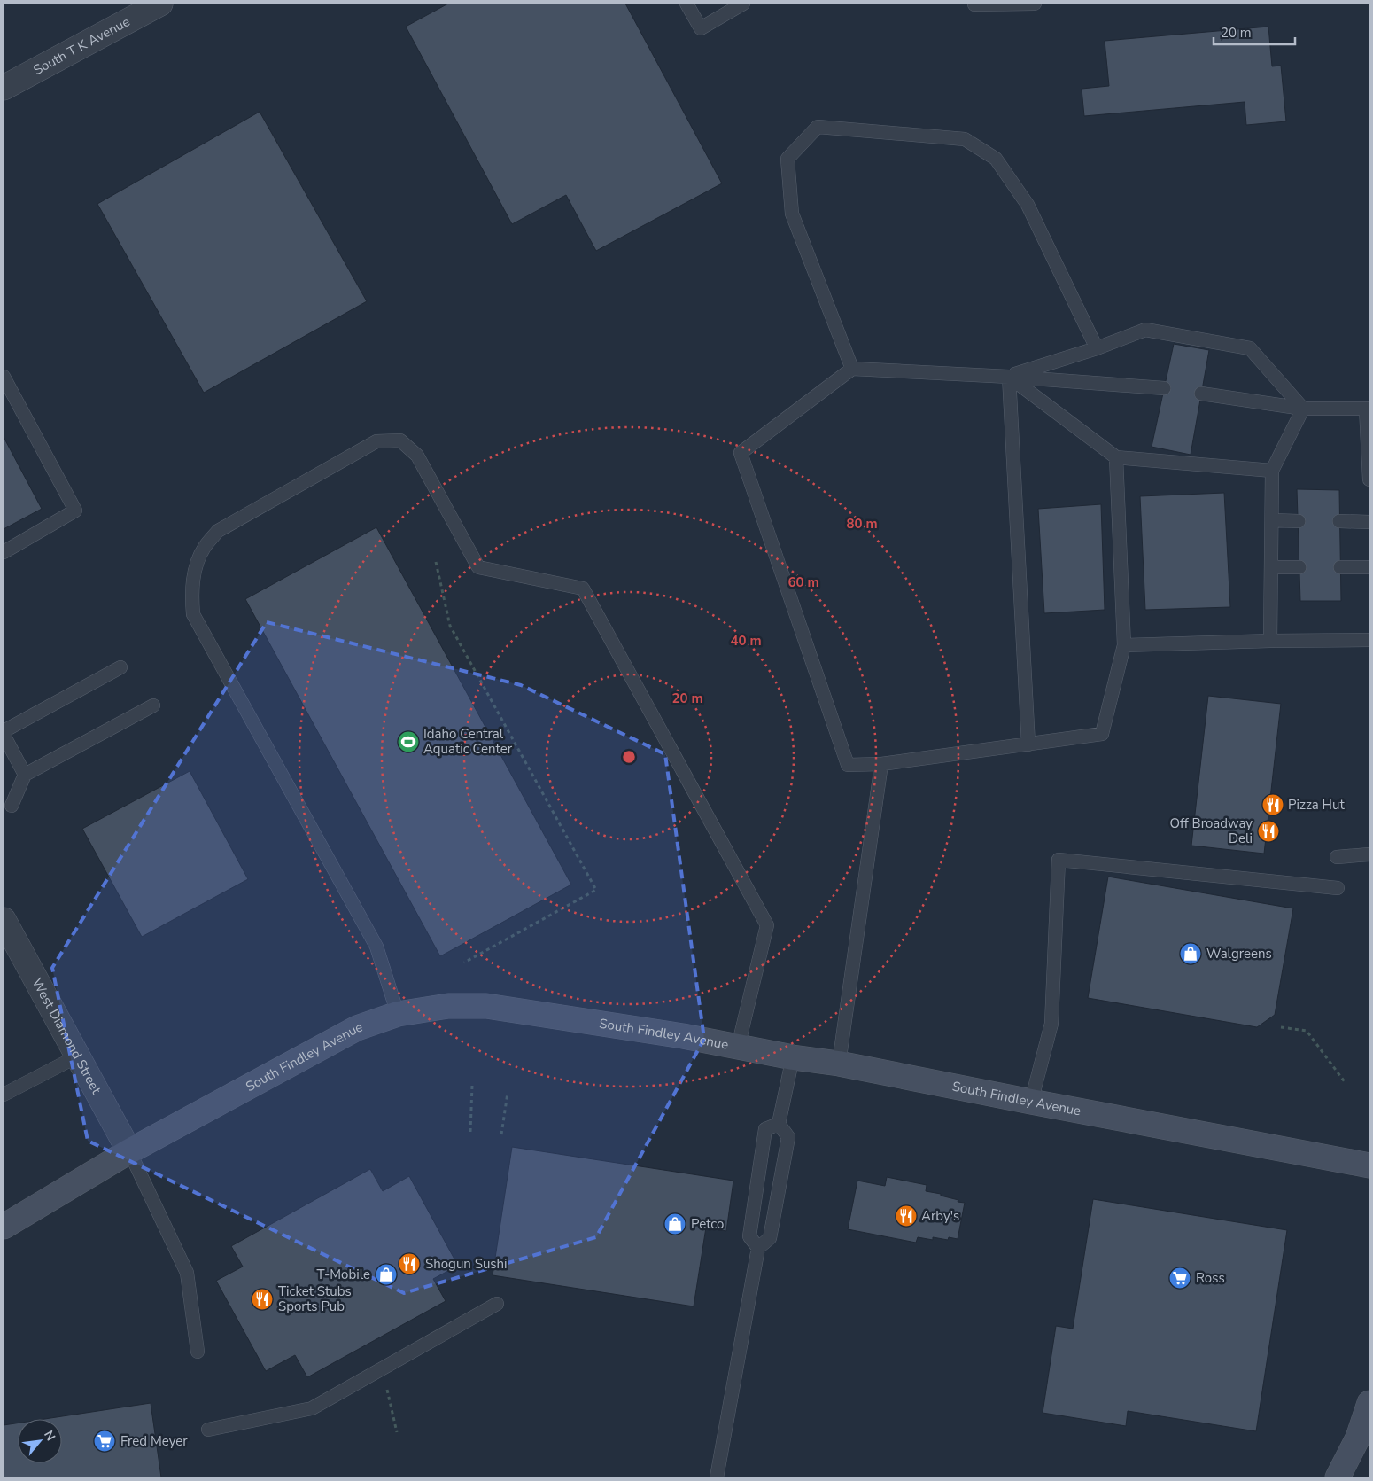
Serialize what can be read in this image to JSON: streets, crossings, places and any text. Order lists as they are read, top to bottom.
{
  "streets": {
    "street": ["South T K Avenue", "South Findley Avenue", "West Diamond Street"]
  },
  "crossings": [
    ["South Findley Avenue", "West Diamond Street"]
  ],
  "places": {
    "sports": ["Idaho Central Aquatic Center"],
    "restaurant": [
      "Pizza Hut",
      "Off Broadway Deli",
      "Arby's",
      "Shogun Sushi",
      "Ticket Stubs Sports Pub"
    ],
    "shop": ["Walgreens", "Petco", "T-Mobile"],
    "supermarket": ["Ross", "Fred Meyer"]
  },
  "scale_bar": "20 m",
  "north": "top right",
  "rings": [
    "80 m",
    "60 m",
    "40 m",
    "20 m"
  ]
}
